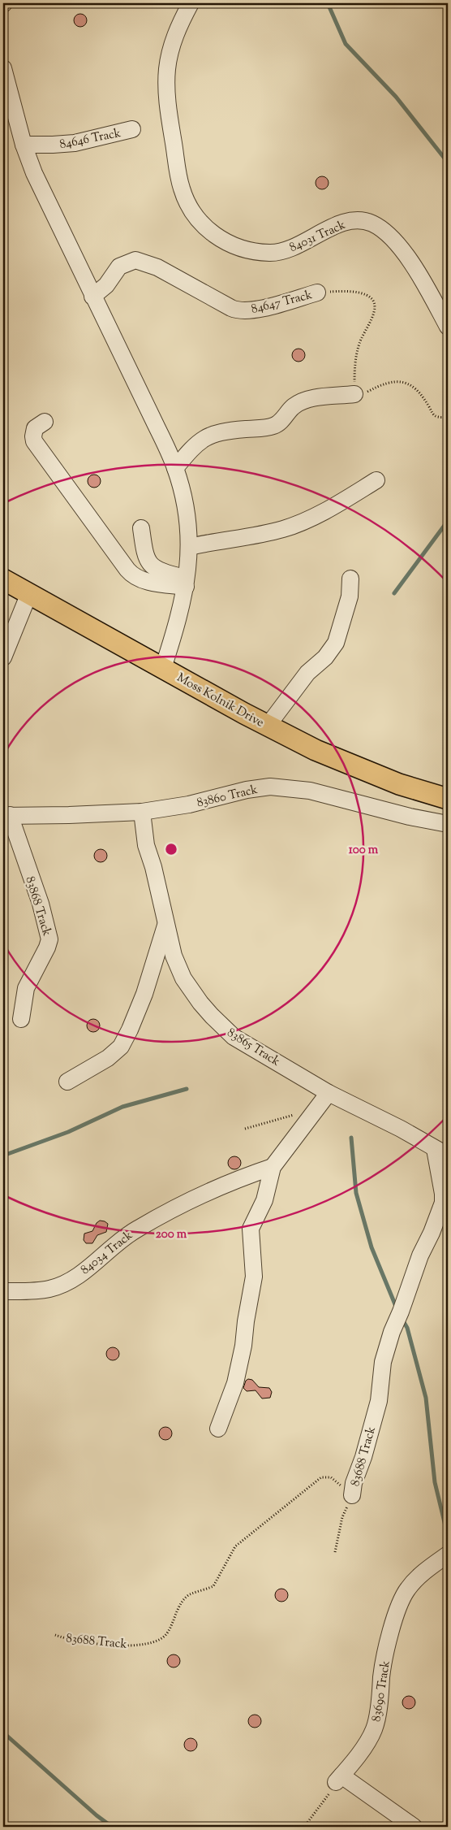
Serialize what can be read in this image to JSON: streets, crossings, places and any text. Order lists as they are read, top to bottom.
{
  "streets": {
    "main road": ["Moss Kolnik Drive"],
    "street": [
      "84646 Track",
      "84031 Track",
      "84647 Track",
      "83860 Track",
      "83868 Track",
      "83865 Track",
      "84034 Track",
      "83688 Track",
      "83690 Track"
    ]
  },
  "crossings": [
    ["83860 Track", "83868 Track"],
    ["83860 Track", "83865 Track"],
    ["83865 Track", "83688 Track"]
  ],
  "rings": ["100 m", "200 m"]
}
